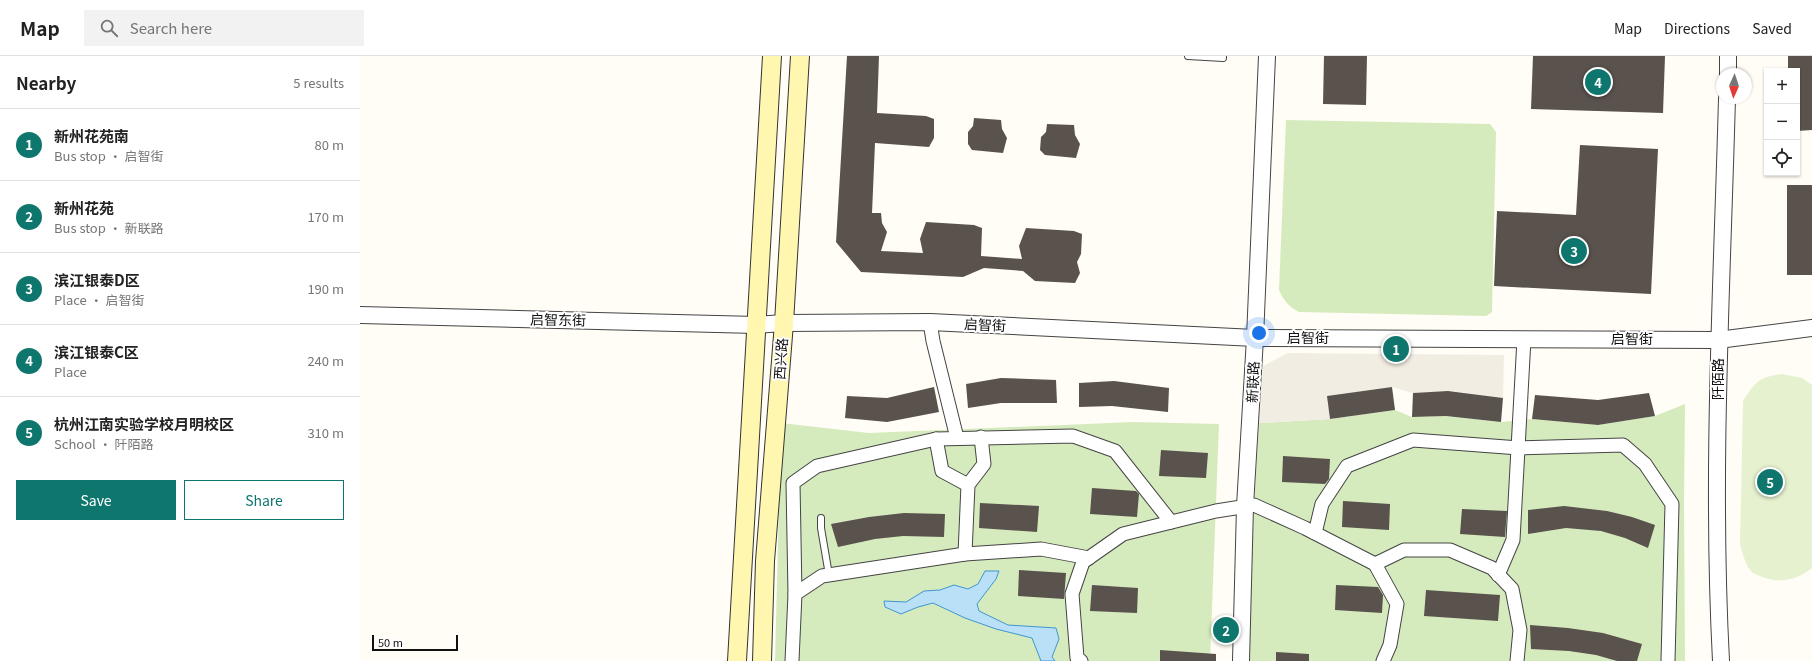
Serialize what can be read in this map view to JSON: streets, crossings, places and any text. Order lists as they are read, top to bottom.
{
  "streets": {
    "main road": ["西兴路"],
    "street": [
      "启智东街",
      "启智街",
      "阡陌路",
      "新联路"
    ]
  },
  "crossings": [
    ["启智东街", "启智街"],
    ["启智东街", "西兴路"],
    ["启智街", "西兴路"],
    ["启智街", "阡陌路"],
    ["启智街", "新联路"]
  ],
  "scale_bar": "50 m",
  "north": "bottom",
  "page": {
    "header": "Map",
    "search": "Search here",
    "nav": ["Map", "Directions", "Saved"],
    "heading": ["Nearby", "5 results"],
    "pins": [
      "4",
      "3",
      "1",
      "5",
      "2"
    ],
    "map_buttons": ["+", "−"],
    "list": [
      {
        "mark": "1",
        "name": "新州花苑南",
        "note": "Bus stop · 启智街",
        "value": "80 m"
      },
      {
        "mark": "2",
        "name": "新州花苑",
        "note": "Bus stop · 新联路",
        "value": "170 m"
      },
      {
        "mark": "3",
        "name": "滨江银泰D区",
        "note": "Place · 启智街",
        "value": "190 m"
      },
      {
        "mark": "4",
        "name": "滨江银泰C区",
        "note": "Place",
        "value": "240 m"
      },
      {
        "mark": "5",
        "name": "杭州江南实验学校月明校区",
        "note": "School · 阡陌路",
        "value": "310 m"
      }
    ],
    "buttons": ["Save", "Share"],
    "scale": "50 m"
  }
}
